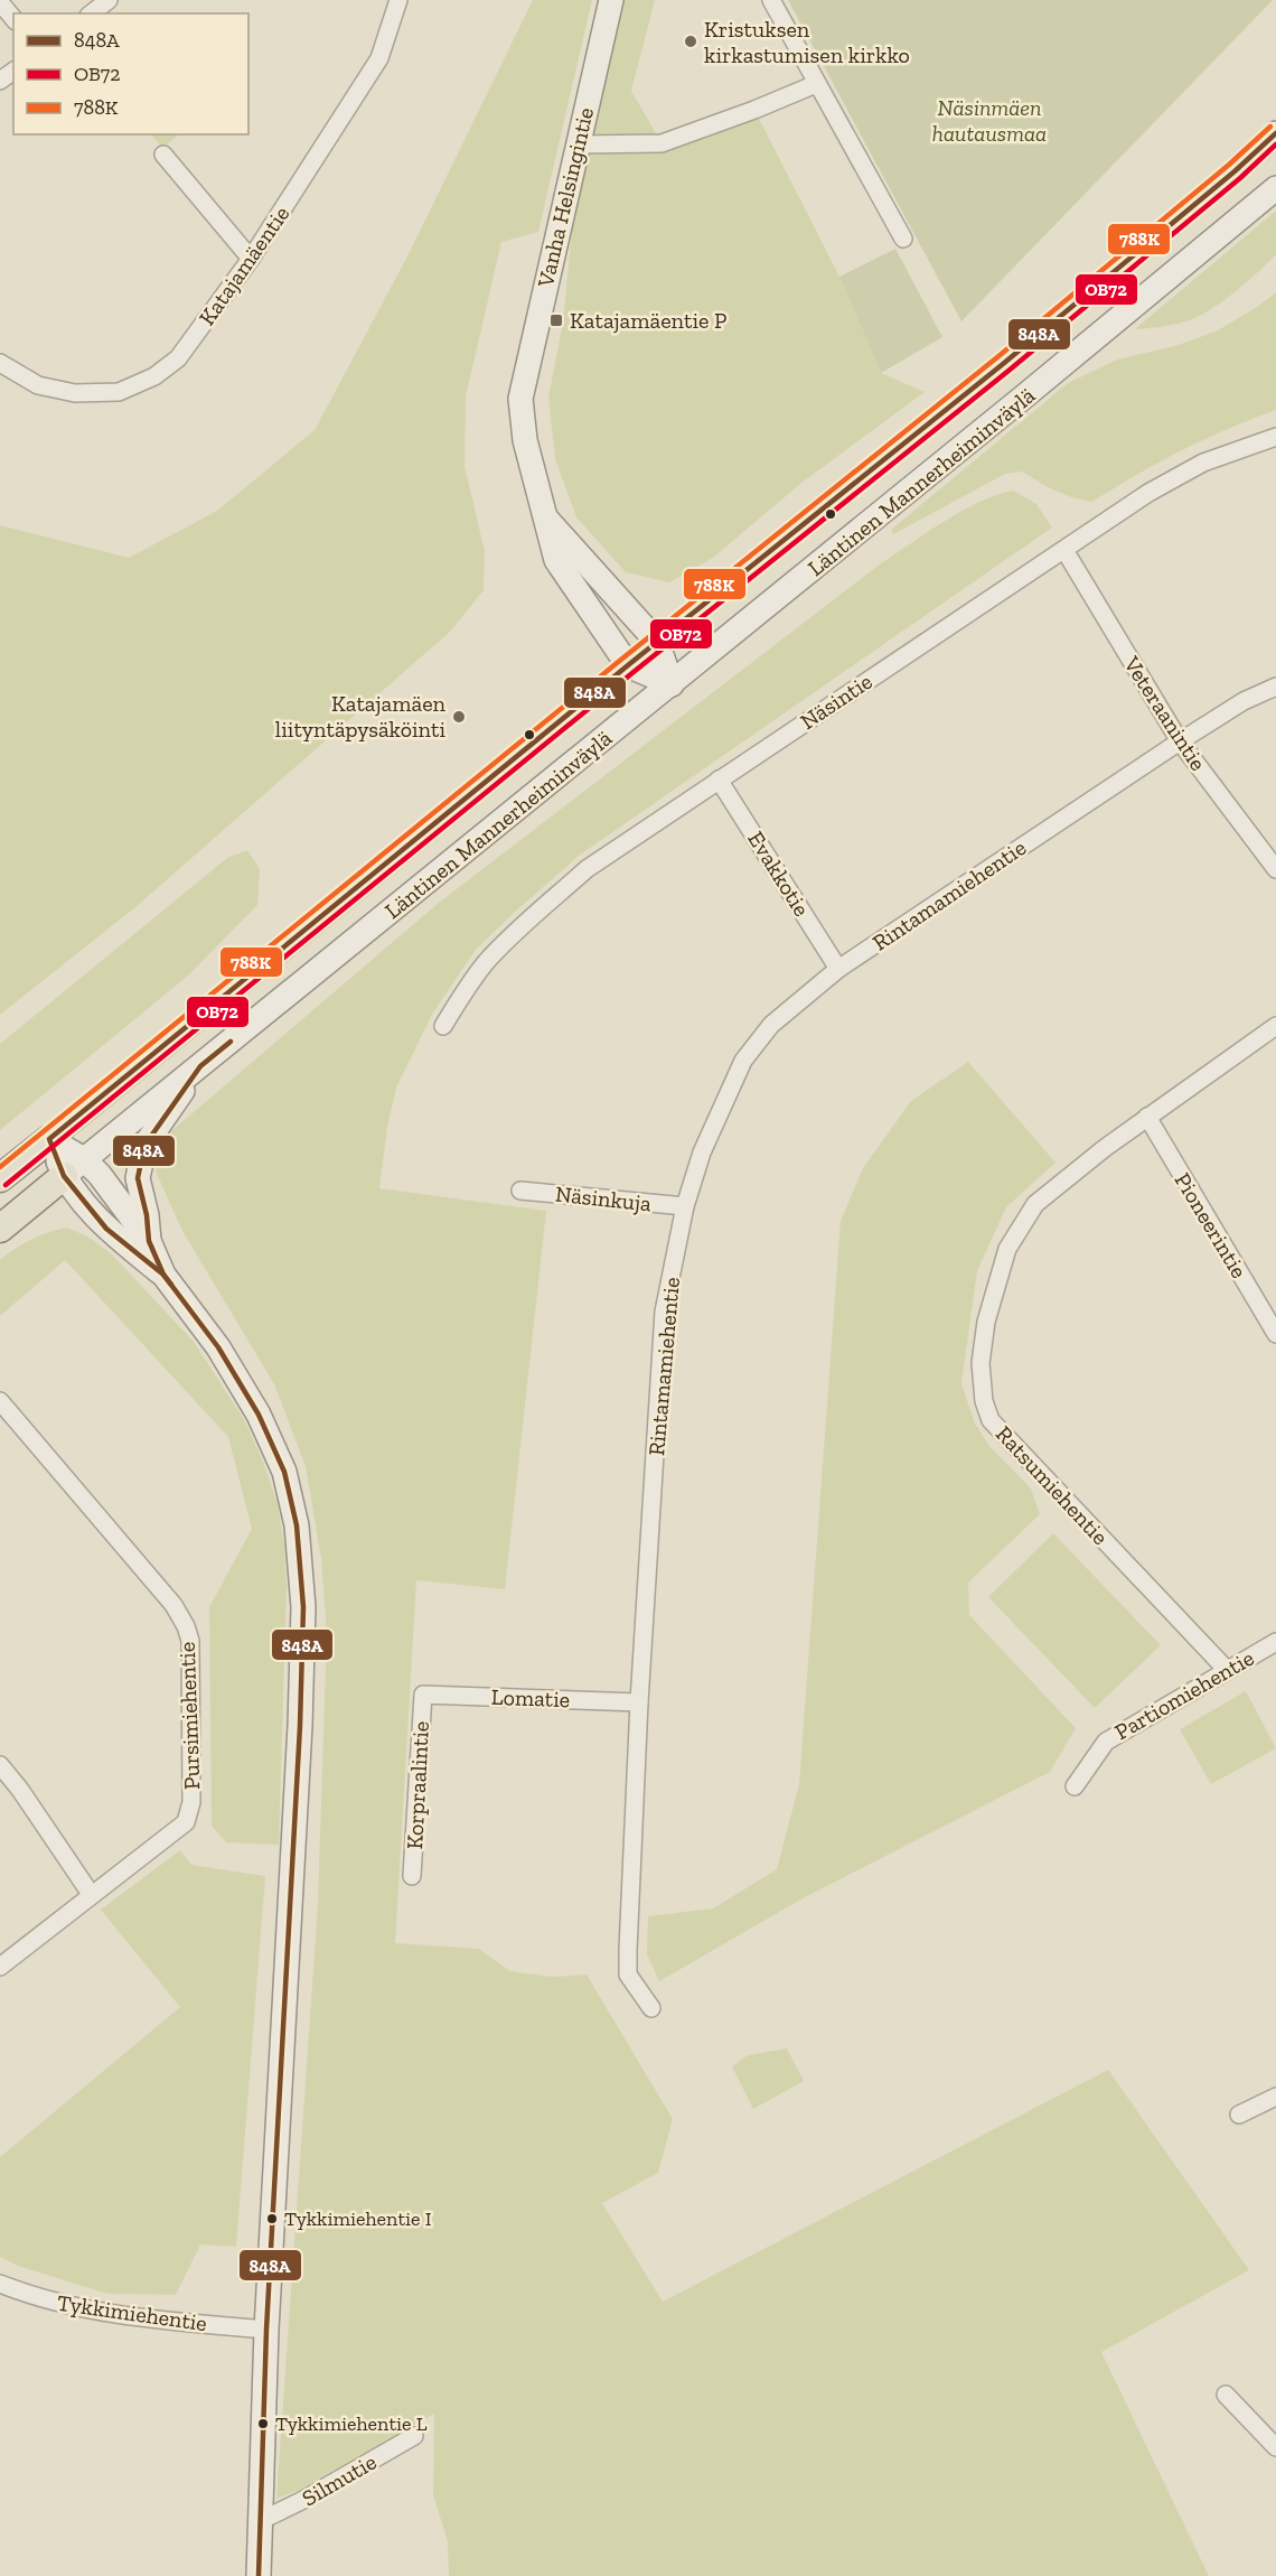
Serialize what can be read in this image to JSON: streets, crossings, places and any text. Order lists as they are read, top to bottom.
{
  "streets": {
    "main road": ["Vanha Helsingintie", "Läntinen Mannerheiminväylä"],
    "street": [
      "Katajamäentie",
      "Näsintie",
      "Veteraanintie",
      "Evakkotie",
      "Rintamamiehentie",
      "Näsinkuja",
      "Pioneerintie",
      "Ratsumiehentie",
      "Partiomiehentie",
      "Lomatie",
      "Pursimiehentie",
      "Korpraalintie",
      "Tykkimiehentie",
      "Silmutie"
    ]
  },
  "crossings": [
    ["Vanha Helsingintie", "Läntinen Mannerheiminväylä"],
    ["Näsintie", "Veteraanintie"],
    ["Näsintie", "Evakkotie"],
    ["Veteraanintie", "Rintamamiehentie"],
    ["Evakkotie", "Rintamamiehentie"],
    ["Rintamamiehentie", "Näsinkuja"],
    ["Rintamamiehentie", "Lomatie"],
    ["Pioneerintie", "Ratsumiehentie"],
    ["Ratsumiehentie", "Partiomiehentie"],
    ["Lomatie", "Korpraalintie"]
  ],
  "parks": ["Näsinmäen hautausmaa"],
  "places": {
    "other": [
      "Kristuksen kirkastumisen kirkko",
      "Katajamäen liityntäpysäköinti",
      "Tykkimiehentie I",
      "Tykkimiehentie L"
    ],
    "transit": ["Katajamäentie P"]
  },
  "lines": ["transit line 788K", "transit line 848A", "transit line OB72"],
  "legend": ["848A", "OB72", "788K"]
}
